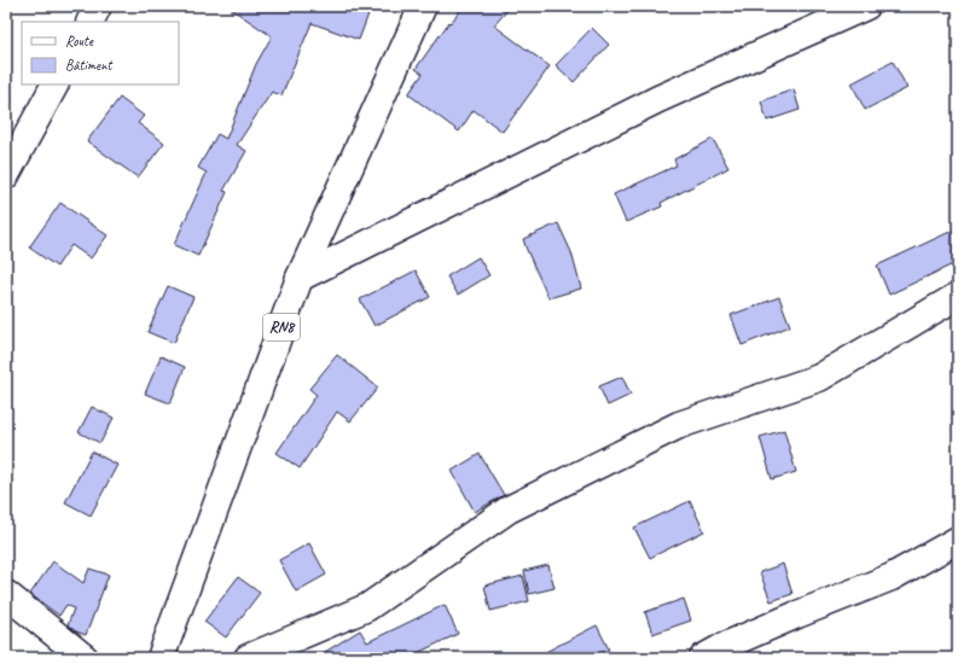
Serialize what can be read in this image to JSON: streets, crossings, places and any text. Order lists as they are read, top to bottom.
{
  "streets": {
    "street": ["RN8"]
  },
  "legend": ["Route", "Bâtiment"]
}
